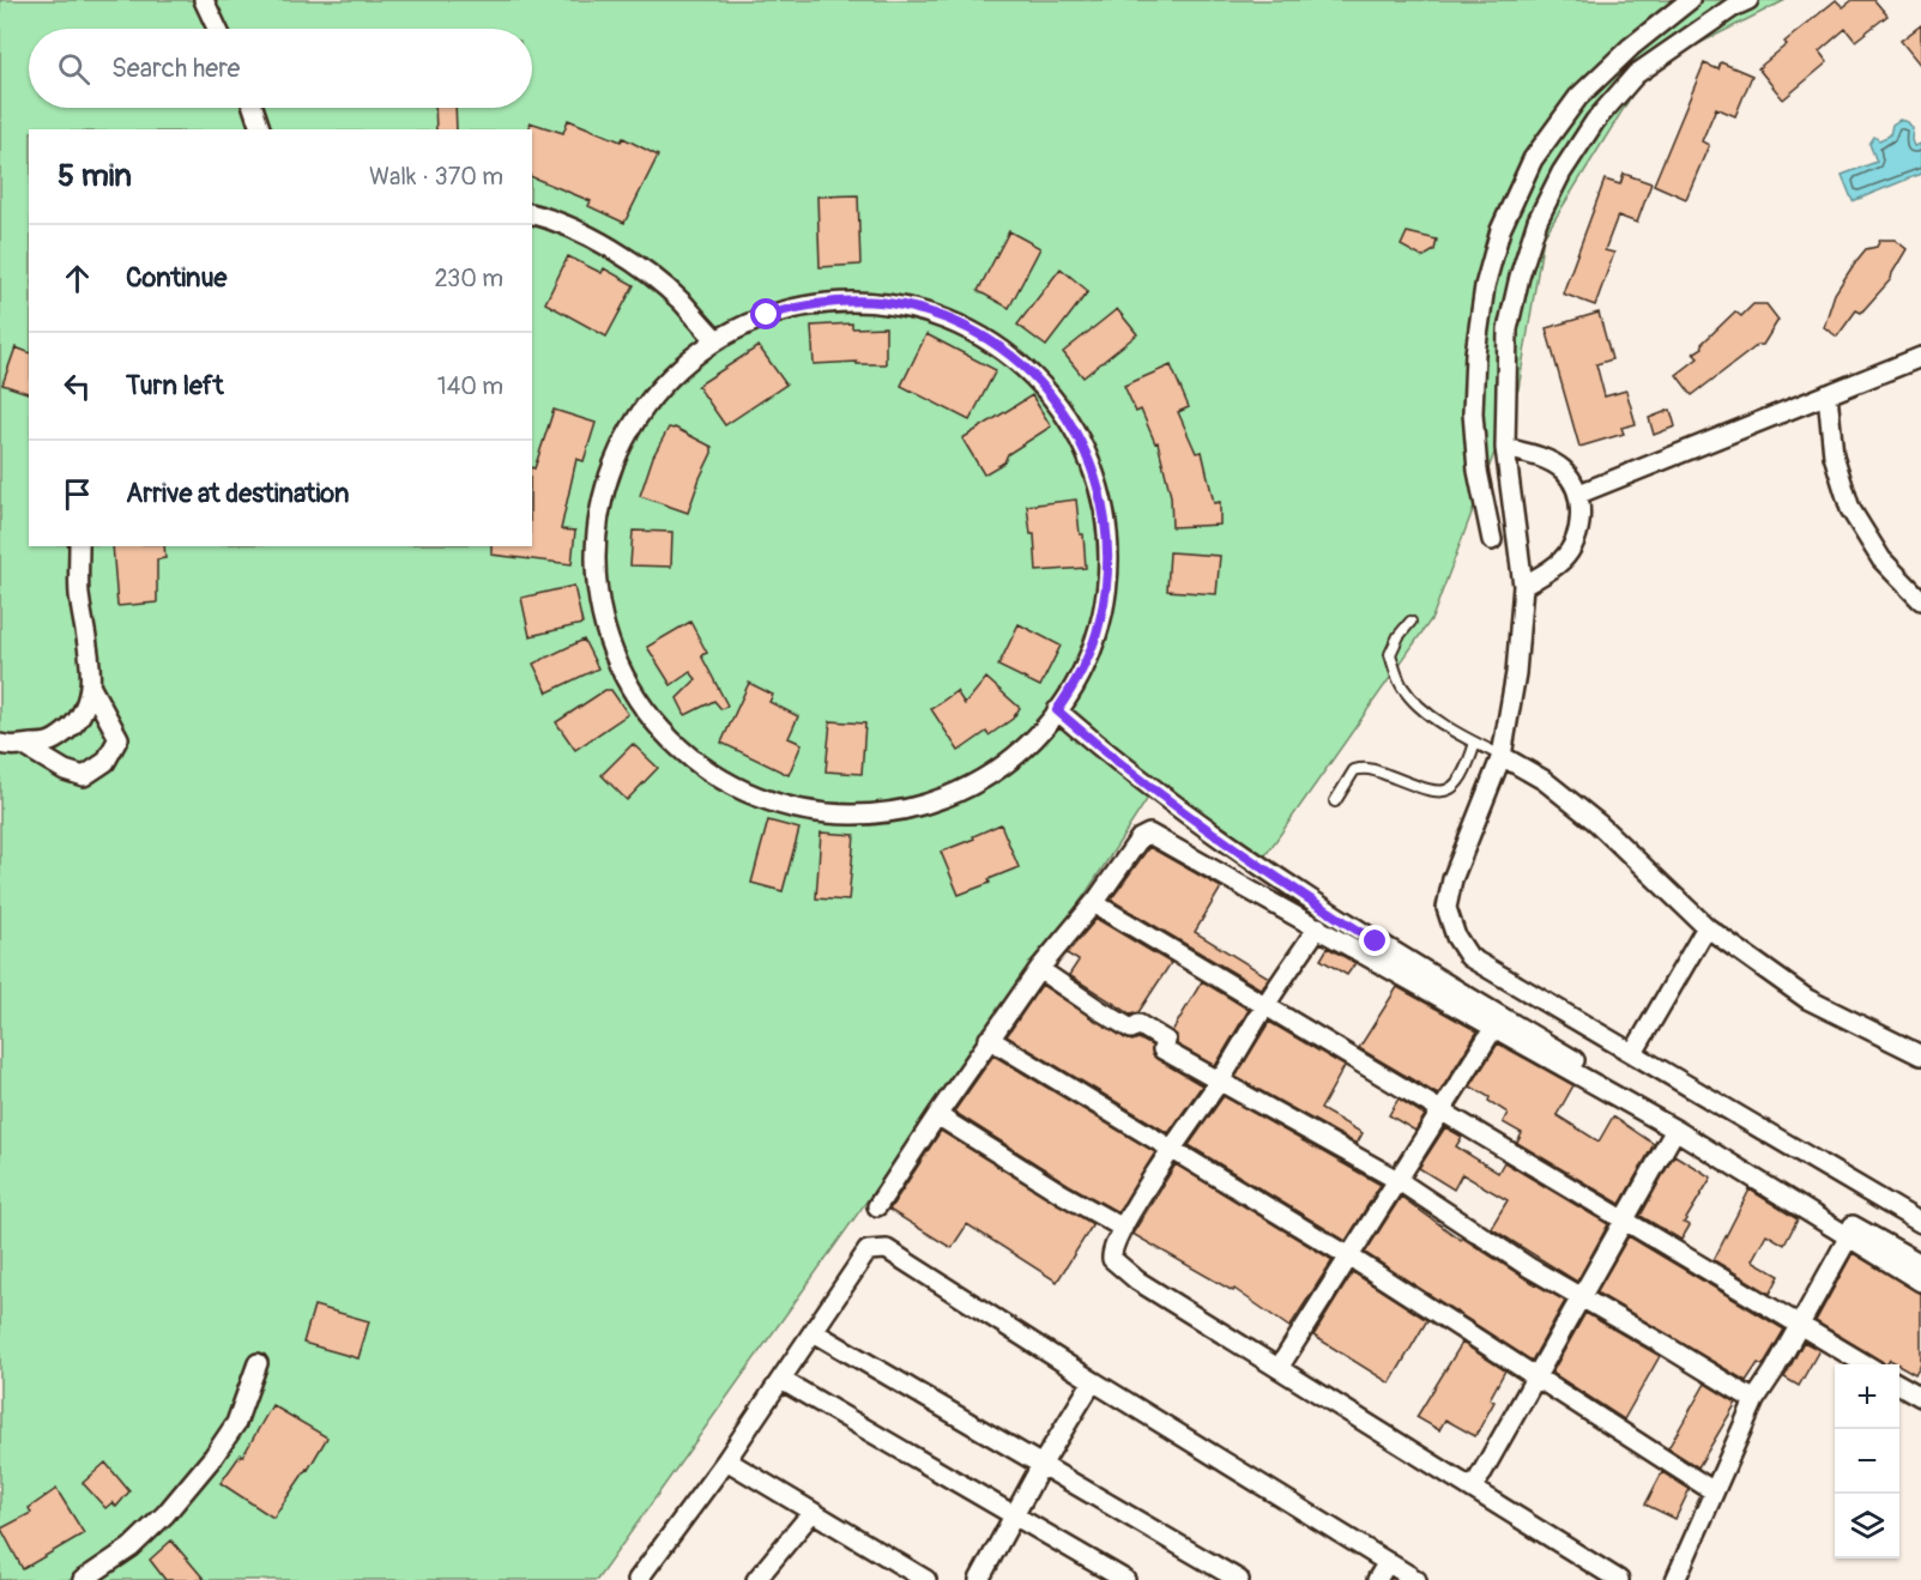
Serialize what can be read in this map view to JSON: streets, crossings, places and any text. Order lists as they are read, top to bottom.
{
  "page": {
    "search": "Search here",
    "heading": ["5 min", "Walk · 370 m"],
    "list": [
      ["Continue", "230 m"],
      ["Turn left", "140 m"],
      "Arrive at destination"
    ],
    "map_buttons": ["+", "−"]
  }
}
